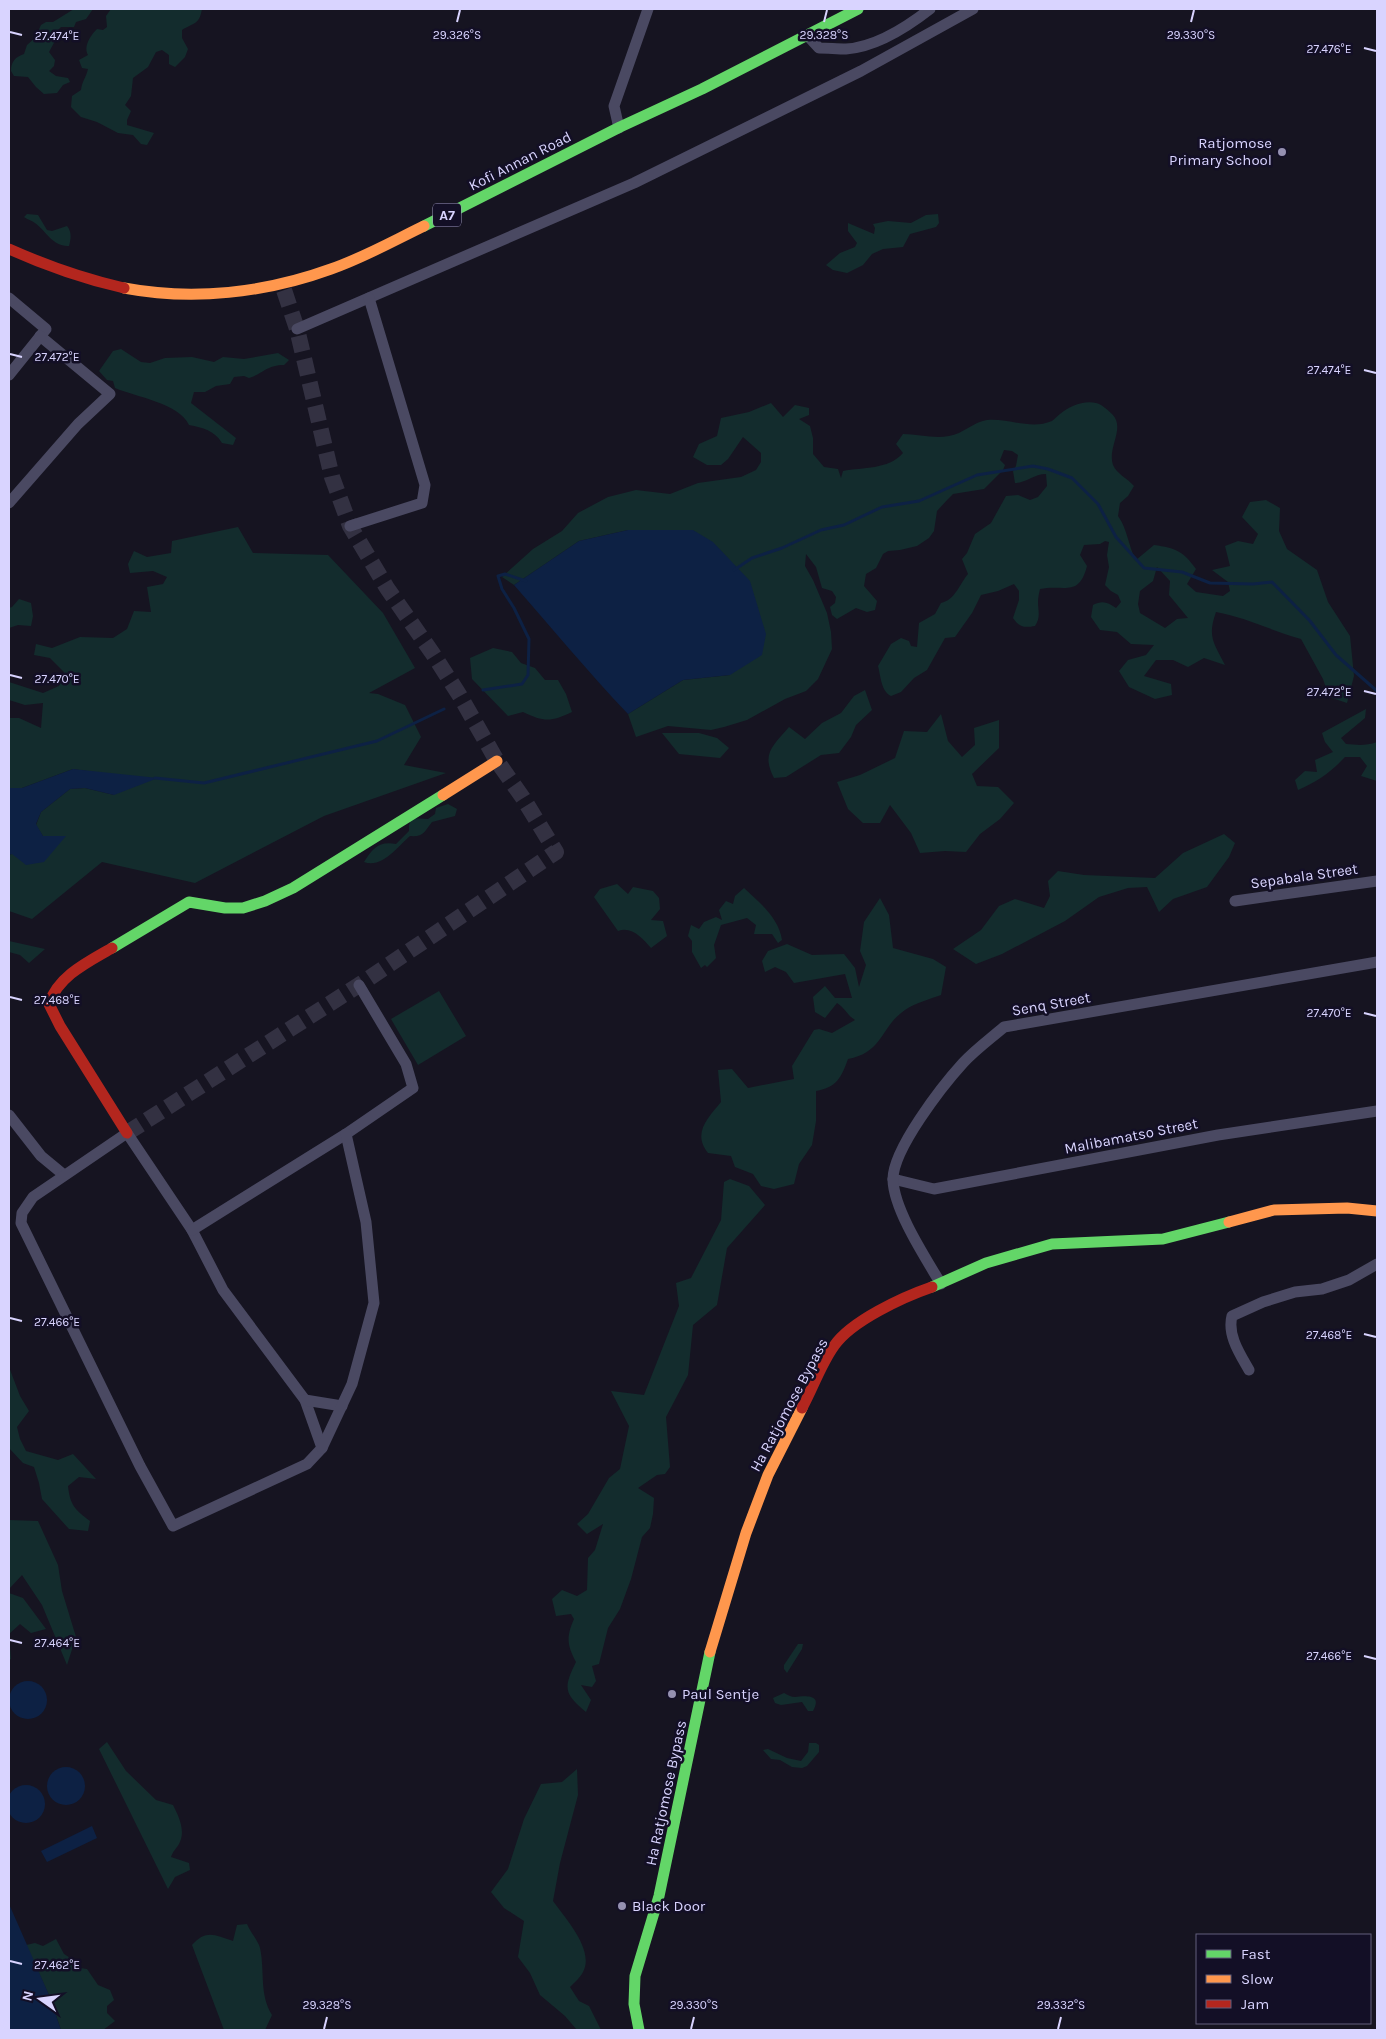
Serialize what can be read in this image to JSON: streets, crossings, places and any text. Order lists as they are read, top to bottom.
{
  "streets": {
    "street": [
      "Kofi Annan Road",
      "A7",
      "Sepabala Street",
      "Senq Street",
      "Malibamatso Street",
      "Ha Ratjomose Bypass"
    ]
  },
  "crossings": [
    ["Senq Street", "Malibamatso Street"],
    ["Senq Street", "Ha Ratjomose Bypass"]
  ],
  "places": ["Ratjomose Primary School", "Paul Sentje", "Black Door"],
  "legend": ["Fast", "Slow", "Jam"],
  "north": "left",
  "coordinates": [
    "29.326°S",
    "29.328°S",
    "29.330°S",
    "27.474°E",
    "27.476°E",
    "27.472°E",
    "27.470°E",
    "27.468°E",
    "27.466°E",
    "27.464°E",
    "27.462°E",
    "29.332°S"
  ]
}
